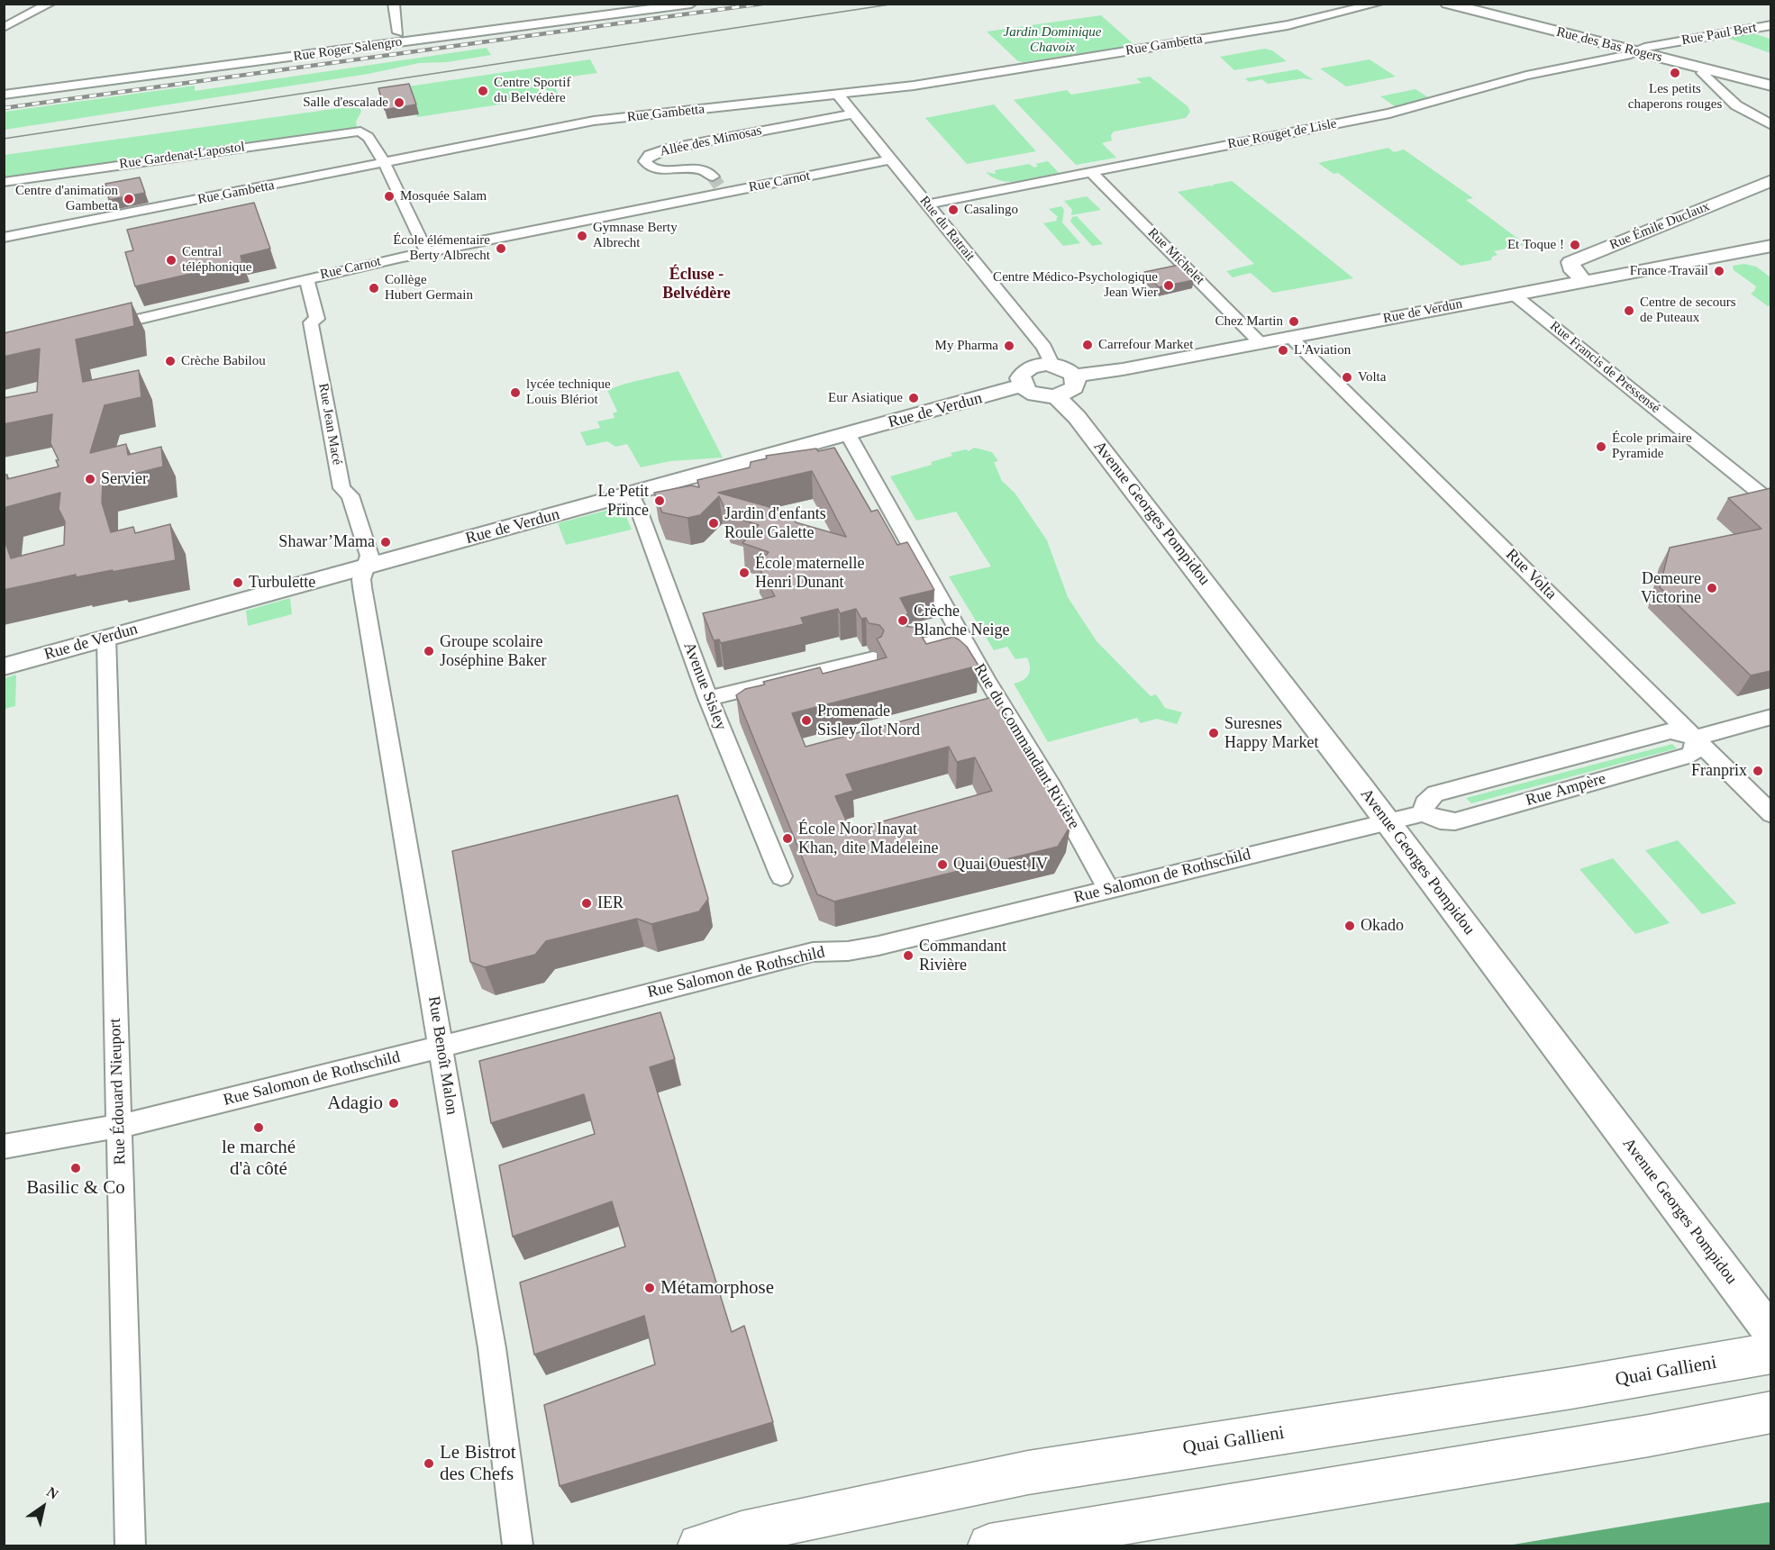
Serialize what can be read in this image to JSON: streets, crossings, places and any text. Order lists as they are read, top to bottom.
{
  "streets": {
    "main road": ["Quai Gallieni"],
    "street": [
      "Rue Paul Bert",
      "Rue Gambetta",
      "Rue des Bas Rogers",
      "Rue Roger Salengro",
      "Rue Rouget de Lisle",
      "Allée des Mimosas",
      "Rue Gardenat-Lapostol",
      "Rue Carnot",
      "Rue Émile Duclaux",
      "Rue du Ratrait",
      "Rue Michelet",
      "Rue de Verdun",
      "Rue Francis de Pressensé",
      "Rue Jean Macé",
      "Avenue Georges Pompidou",
      "Rue Volta",
      "Avenue Sisley",
      "Rue du Commandant Rivière",
      "Rue Ampère",
      "Rue Salomon de Rothschild",
      "Rue Benoît Malon",
      "Rue Édouard Nieuport"
    ]
  },
  "crossings": [
    ["Rue Paul Bert", "Rue des Bas Rogers"],
    ["Rue Paul Bert", "Rue Rouget de Lisle"],
    ["Rue Gambetta", "Rue Gardenat-Lapostol"],
    ["Rue Gambetta", "Rue du Ratrait"],
    ["Rue des Bas Rogers", "Rue Rouget de Lisle"],
    ["Rue Rouget de Lisle", "Rue du Ratrait"],
    ["Rue Rouget de Lisle", "Rue Michelet"],
    ["Allée des Mimosas", "Rue Carnot"],
    ["Allée des Mimosas", "Rue du Ratrait"],
    ["Rue Carnot", "Rue du Ratrait"],
    ["Rue Carnot", "Rue Jean Macé"],
    ["Rue Émile Duclaux", "Rue de Verdun"],
    ["Rue du Ratrait", "Rue de Verdun"],
    ["Rue du Ratrait", "Avenue Georges Pompidou"],
    ["Rue Michelet", "Rue de Verdun"],
    ["Rue de Verdun", "Rue Francis de Pressensé"],
    ["Rue de Verdun", "Rue Jean Macé"],
    ["Rue de Verdun", "Avenue Georges Pompidou"],
    ["Rue de Verdun", "Rue Volta"],
    ["Rue de Verdun", "Avenue Sisley"],
    ["Rue de Verdun", "Rue du Commandant Rivière"],
    ["Rue de Verdun", "Rue Benoît Malon"],
    ["Rue de Verdun", "Rue Édouard Nieuport"],
    ["Rue Jean Macé", "Rue Benoît Malon"],
    ["Avenue Georges Pompidou", "Rue Salomon de Rothschild"],
    ["Rue Volta", "Rue Ampère"],
    ["Rue du Commandant Rivière", "Rue Salomon de Rothschild"],
    ["Rue Salomon de Rothschild", "Rue Benoît Malon"],
    ["Rue Salomon de Rothschild", "Rue Édouard Nieuport"]
  ],
  "districts": ["Écluse - Belvédère"],
  "parks": ["Jardin Dominique Chavoix"],
  "places": [
    "Les petits chaperons rouges",
    "Centre Sportif du Belvédère",
    "Salle d'escalade",
    "Mosquée Salam",
    "Centre d'animation Gambetta",
    "Casalingo",
    "Gymnase Berty Albrecht",
    "Et Toque !",
    "École élémentaire Berty Albrecht",
    "Central téléphonique",
    "France Travail",
    "Centre Médico-Psychologique Jean Wier",
    "Collège Hubert Germain",
    "Centre de secours de Puteaux",
    "Chez Martin",
    "Carrefour Market",
    "My Pharma",
    "L'Aviation",
    "Crèche Babilou",
    "Volta",
    "lycée technique Louis Blériot",
    "Eur Asiatique",
    "École primaire Pyramide",
    "Servier",
    "Le Petit Prince",
    "Jardin d'enfants Roule Galette",
    "Shawar’Mama",
    "École maternelle Henri Dunant",
    "Turbulette",
    "Demeure Victorine",
    "Crèche Blanche Neige",
    "Groupe scolaire Joséphine Baker",
    "Promenade Sisley îlot Nord",
    "Suresnes Happy Market",
    "Franprix",
    "École Noor Inayat Khan, dite Madeleine",
    "Quai Ouest IV",
    "IER",
    "Okado",
    "Commandant Rivière",
    "Adagio",
    "le marché d'à côté",
    "Basilic & Co",
    "Métamorphose",
    "Le Bistrot des Chefs"
  ],
  "north": "top right"
}
